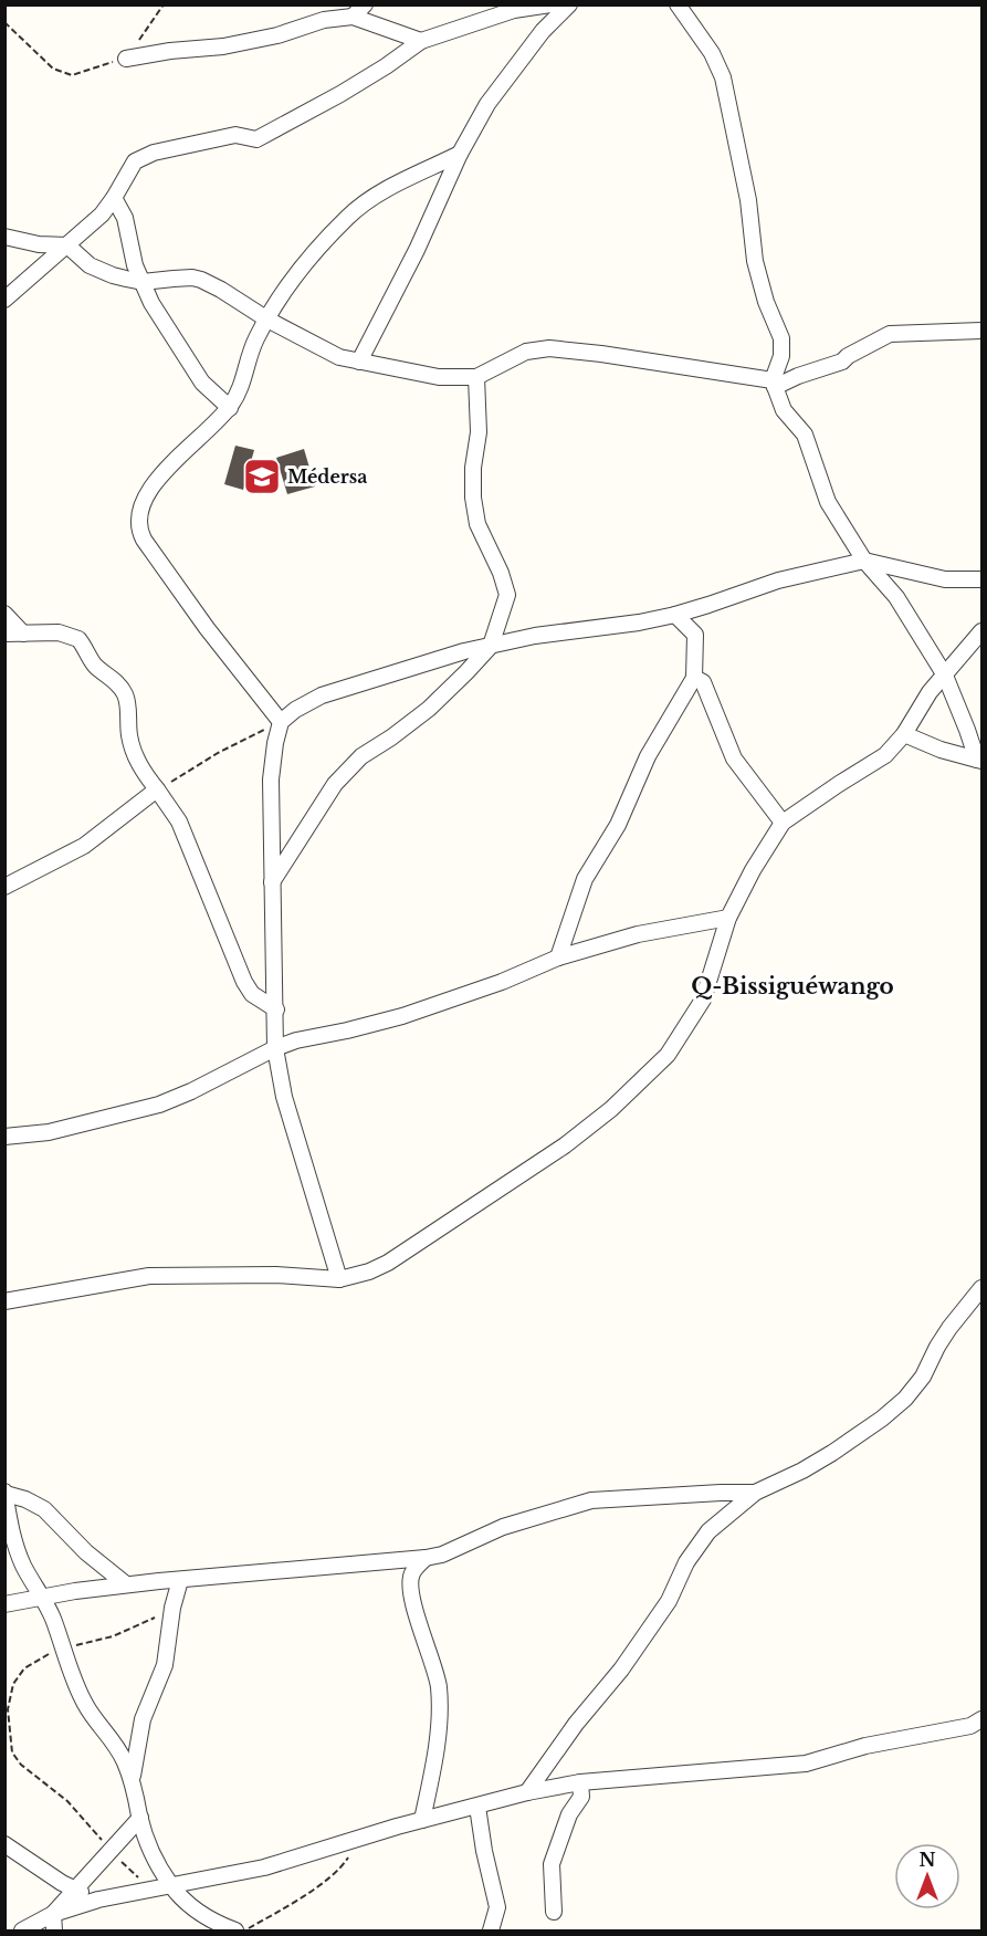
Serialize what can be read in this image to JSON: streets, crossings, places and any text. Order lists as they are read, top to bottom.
{
  "districts": ["Q-Bissiguéwango"],
  "places": {
    "school or university": ["Médersa"]
  },
  "north": "top"
}
